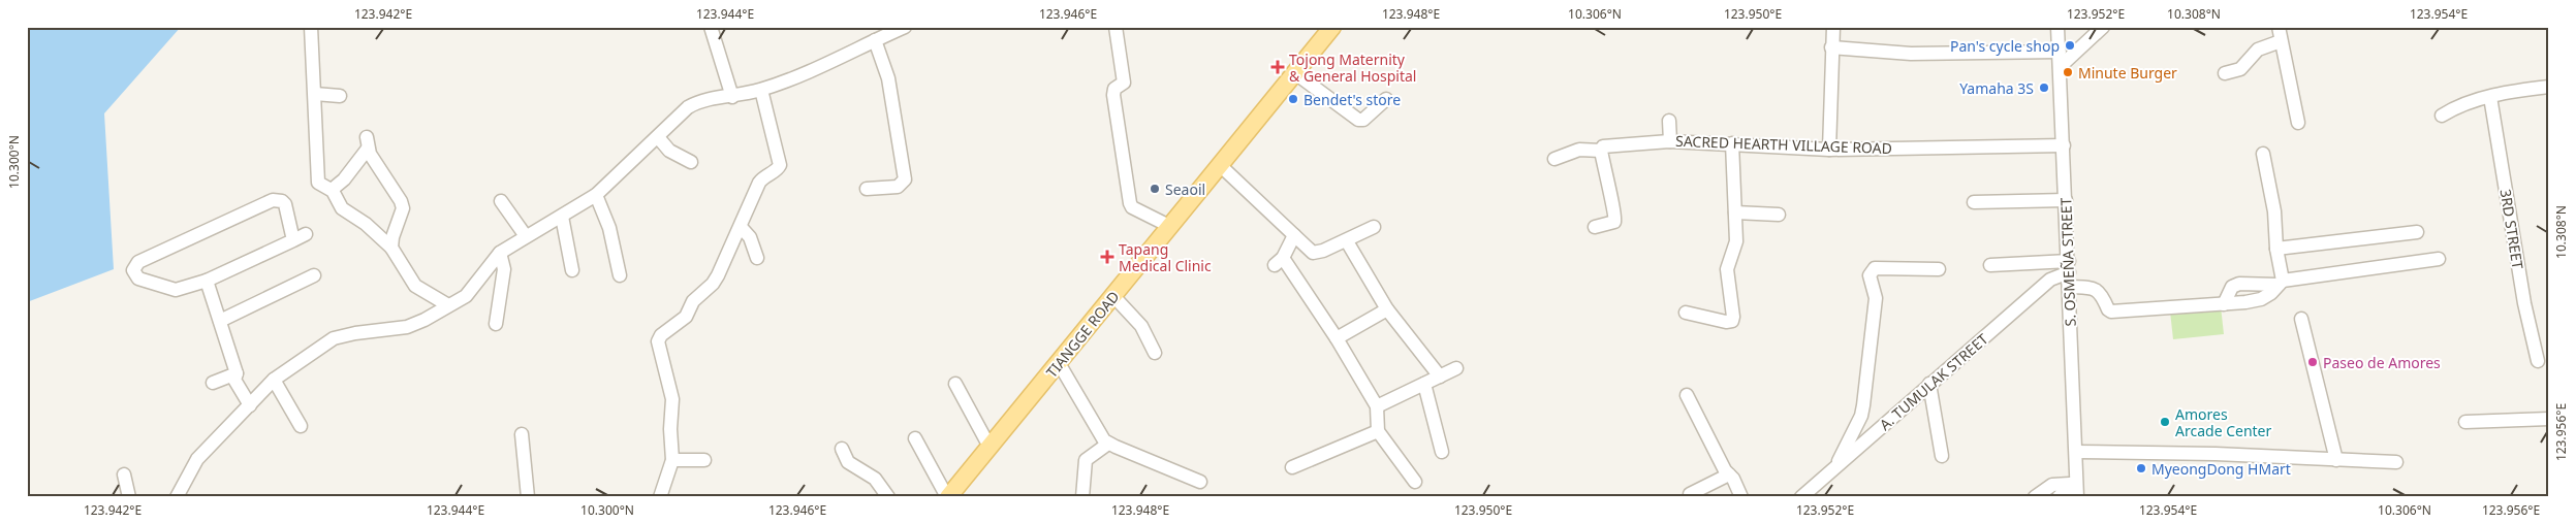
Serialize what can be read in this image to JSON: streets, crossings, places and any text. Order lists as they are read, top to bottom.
{
  "streets": {
    "main road": ["TIANGGE ROAD"],
    "street": [
      "SACRED HEARTH VILLAGE ROAD",
      "3RD STREET",
      "S. OSMEÑA STREET",
      "A. TUMULAK STREET"
    ]
  },
  "crossings": [
    ["SACRED HEARTH VILLAGE ROAD", "S. OSMEÑA STREET"],
    ["S. OSMEÑA STREET", "A. TUMULAK STREET"]
  ],
  "places": {
    "other": [
      "Pan's cycle shop",
      "Minute Burger",
      "Yamaha 3S",
      "Bendet's store",
      "Seaoil",
      "Paseo de Amores",
      "Amores Arcade Center",
      "MyeongDong HMart"
    ],
    "health": ["Tojong Maternity & General Hospital", "Tapang Medical Clinic"]
  },
  "coordinates": [
    "123.942°E",
    "123.944°E",
    "123.946°E",
    "123.948°E",
    "10.306°N",
    "123.950°E",
    "123.952°E",
    "10.308°N",
    "123.954°E",
    "10.300°N",
    "123.956°E"
  ]
}
